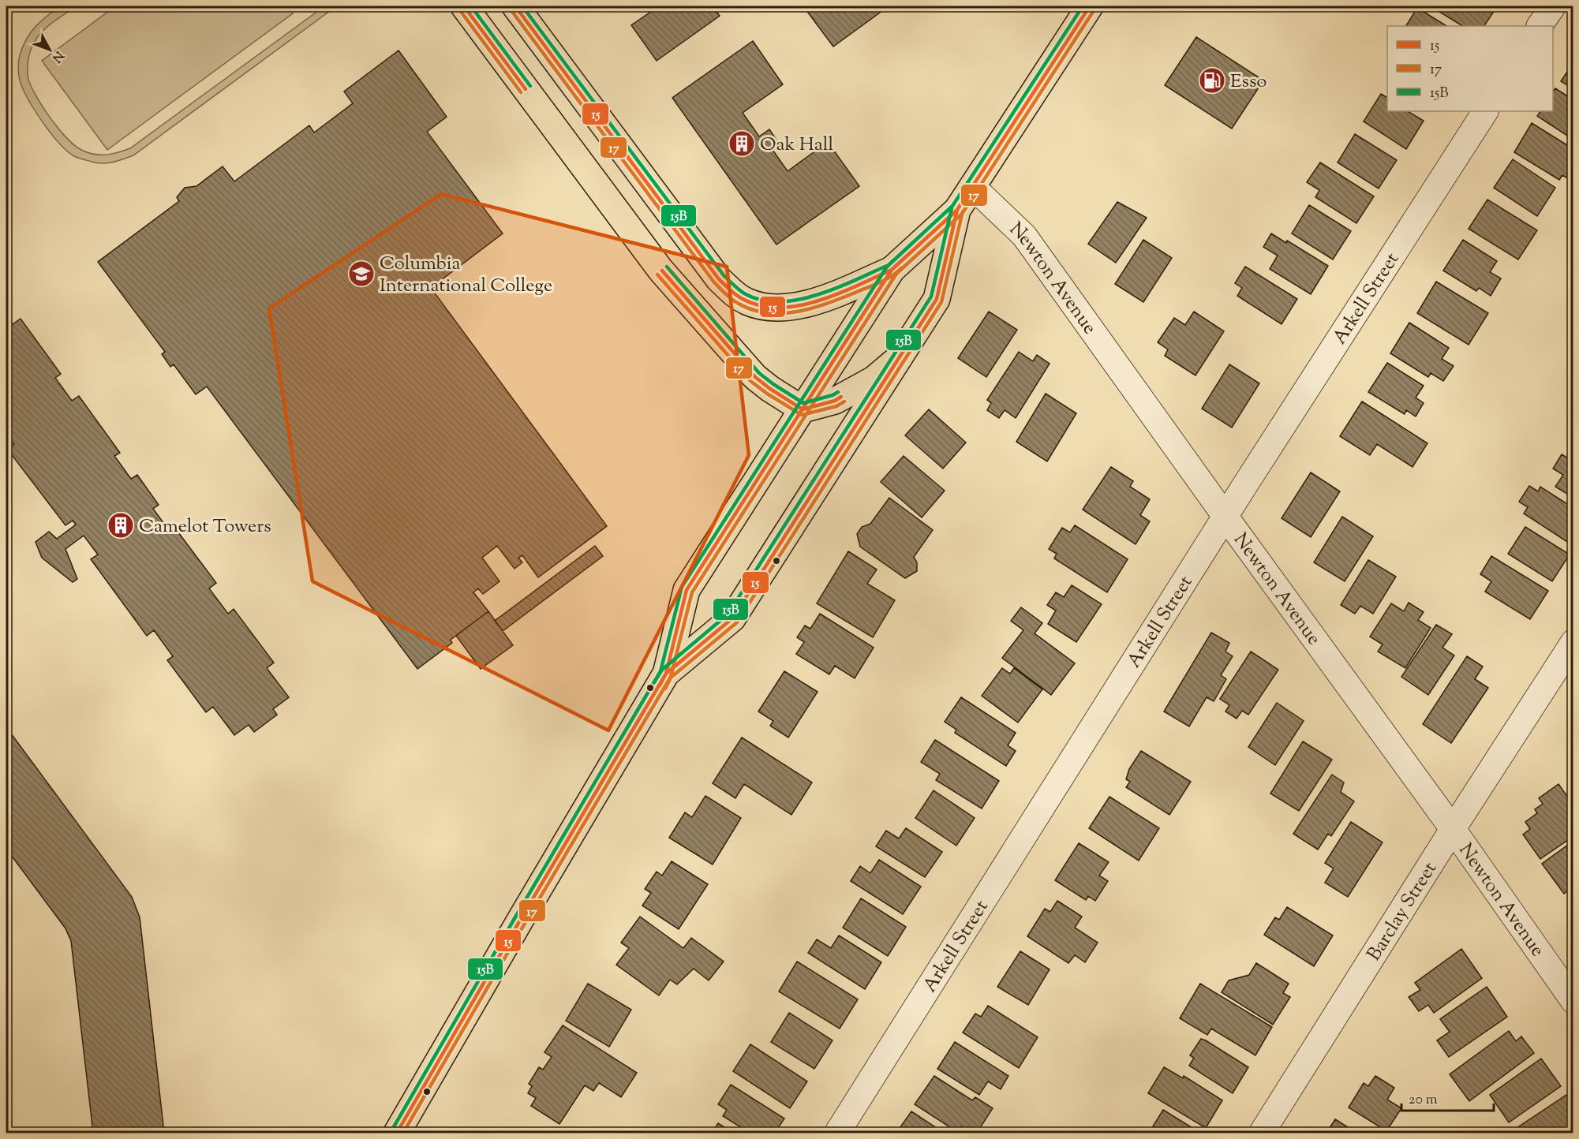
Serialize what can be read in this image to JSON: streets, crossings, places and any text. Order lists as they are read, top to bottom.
{
  "streets": {
    "street": ["Newton Avenue", "Arkell Street", "Barclay Street"]
  },
  "crossings": [
    ["Newton Avenue", "Arkell Street"],
    ["Newton Avenue", "Barclay Street"]
  ],
  "places": {
    "fuel station": ["Esso"],
    "building": ["Oak Hall", "Camelot Towers"],
    "school or university": ["Columbia International College"]
  },
  "lines": ["transit line 15", "transit line 15B", "transit line 17"],
  "legend": ["15", "17", "15B"],
  "scale_bar": "20 m",
  "north": "bottom right"
}
